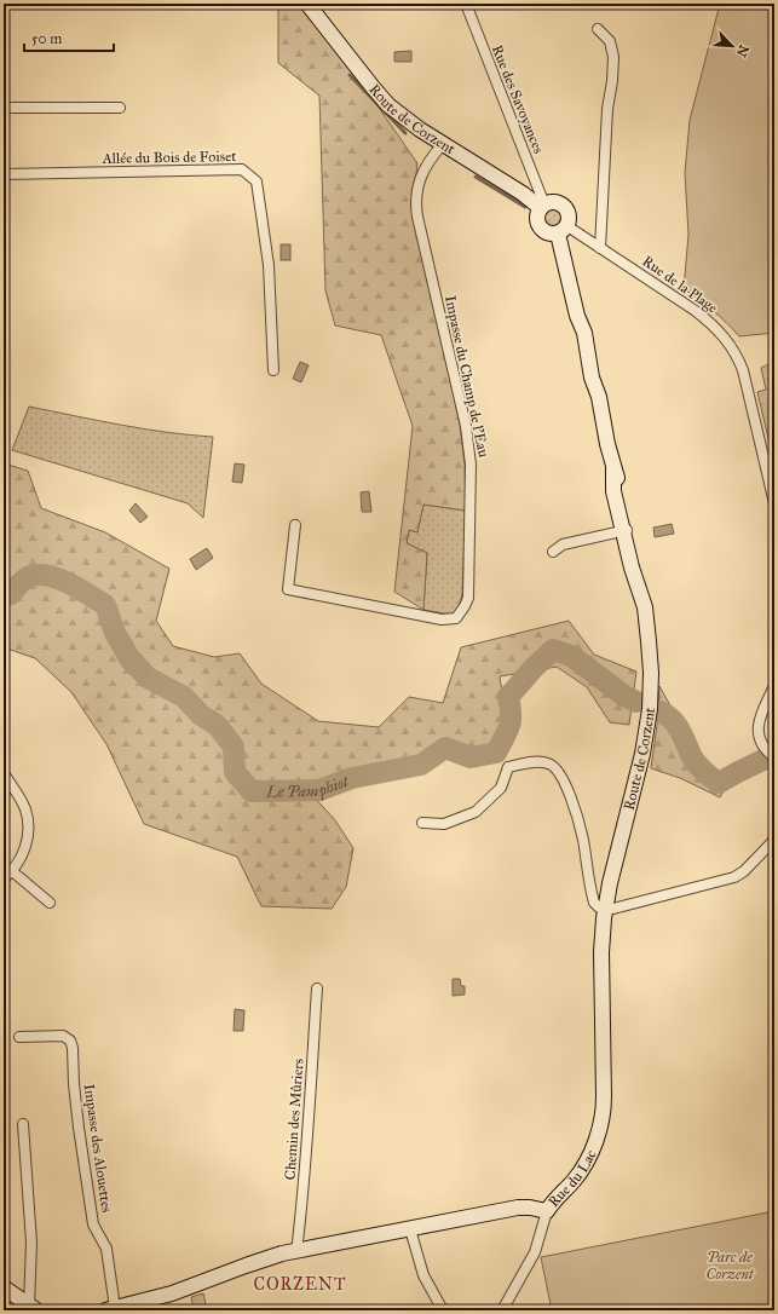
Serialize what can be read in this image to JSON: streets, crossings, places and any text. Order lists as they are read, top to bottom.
{
  "streets": {
    "street": [
      "Rue des Savoyances",
      "Route de Corzent",
      "Allée du Bois de Foiset",
      "Rue de la Plage",
      "Impasse du Champ de l'Eau",
      "Chemin des Mûriers",
      "Impasse des Alouettes",
      "Rue du Lac"
    ]
  },
  "crossings": [
    ["Rue des Savoyances", "Route de Corzent"],
    ["Rue des Savoyances", "Rue de la Plage"],
    ["Route de Corzent", "Rue de la Plage"],
    ["Route de Corzent", "Impasse du Champ de l'Eau"],
    ["Route de Corzent", "Rue du Lac"],
    ["Chemin des Mûriers", "Rue du Lac"],
    ["Impasse des Alouettes", "Rue du Lac"]
  ],
  "districts": ["CORZENT"],
  "water": ["Le Pamphiot"],
  "parks": ["Parc de Corzent"],
  "scale_bar": "50 m",
  "north": "bottom right"
}
